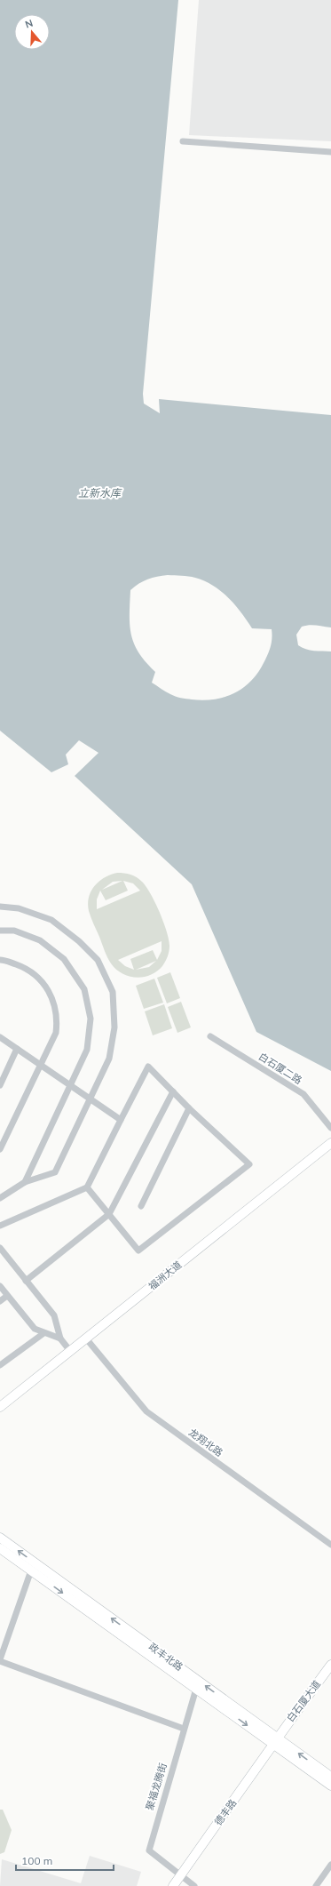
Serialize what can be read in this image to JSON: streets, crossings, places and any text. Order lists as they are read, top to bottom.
{
  "streets": {
    "main road": [
      "福洲大道",
      "政丰北路",
      "白石厦大道",
      "德丰路"
    ],
    "street": ["白石厦二路", "龙翔北路", "聚福龙腾街"]
  },
  "crossings": [
    ["福洲大道", "龙翔北路"],
    ["政丰北路", "白石厦大道"],
    ["政丰北路", "聚福龙腾街"],
    ["政丰北路", "德丰路"],
    ["白石厦大道", "德丰路"],
    ["聚福龙腾街", "德丰路"]
  ],
  "water": ["立新水库"],
  "scale_bar": "100 m",
  "north": "top"
}
